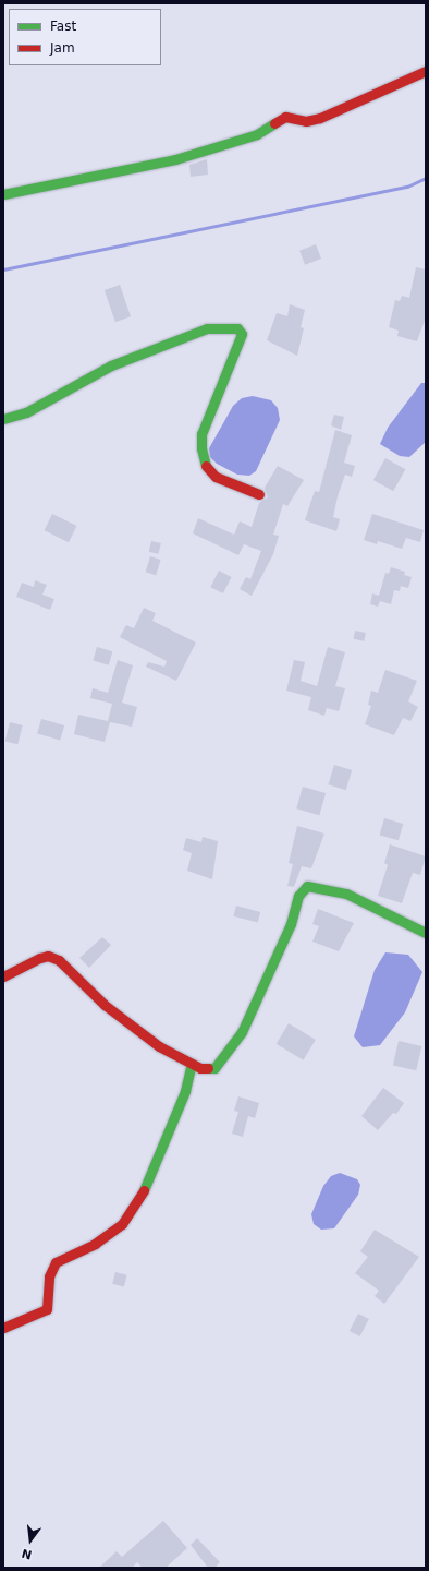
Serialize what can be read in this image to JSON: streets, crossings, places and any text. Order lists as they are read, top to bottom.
{
  "legend": ["Fast", "Jam"],
  "north": "bottom"
}
